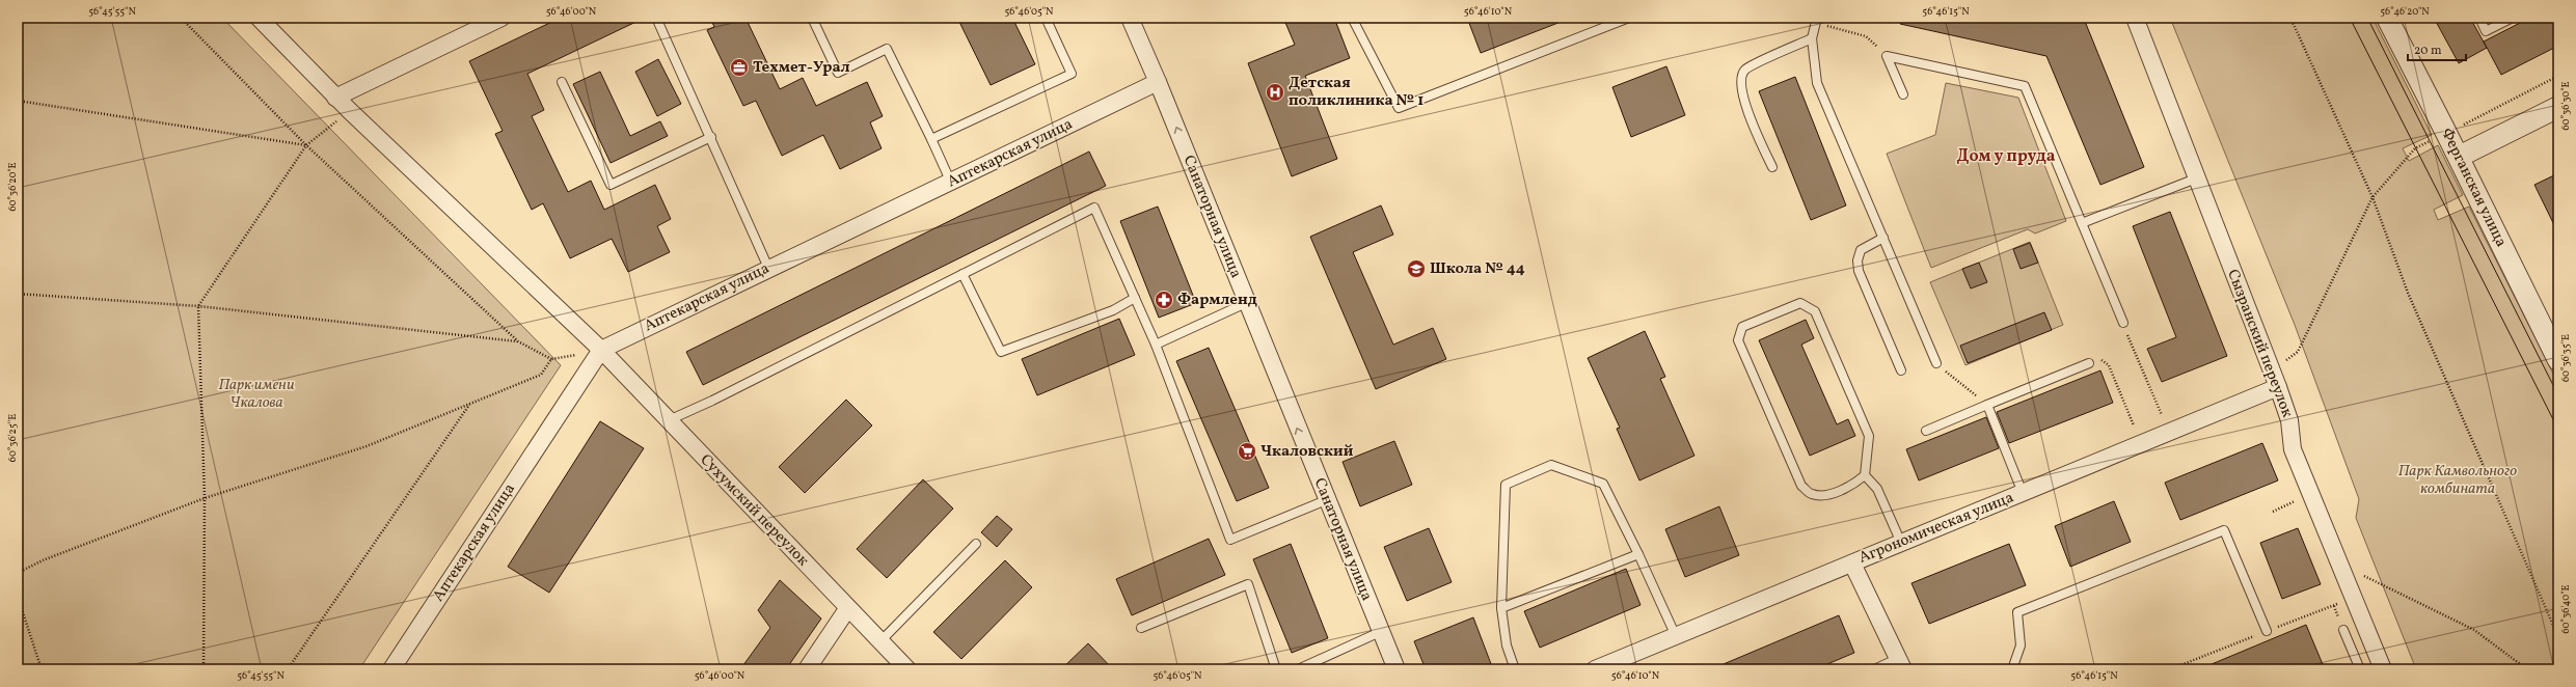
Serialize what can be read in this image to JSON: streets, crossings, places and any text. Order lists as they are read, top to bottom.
{
  "streets": {
    "street": [
      "Аптекарская улица",
      "Ферганская улица",
      "Санаторная улица",
      "Сызранский переулок",
      "Сухумский переулок",
      "Агрономическая улица"
    ]
  },
  "crossings": [
    ["Аптекарская улица", "Санаторная улица"],
    ["Аптекарская улица", "Сухумский переулок"],
    ["Сызранский переулок", "Агрономическая улица"]
  ],
  "one_way": ["Санаторная улица"],
  "districts": ["Дом у пруда"],
  "parks": ["Парк имени Чкалова", "Парк Камвольного комбината"],
  "places": {
    "office": ["Техмет-Урал"],
    "hospital": ["Детская поликлиника № 1"],
    "school or university": ["Школа № 44"],
    "pharmacy": ["Фармленд"],
    "supermarket": ["Чкаловский"]
  },
  "scale_bar": "20 m",
  "coordinates": [
    "56°45'55\"N",
    "56°46'00\"N",
    "56°46'05\"N",
    "56°46'10\"N",
    "56°46'15\"N",
    "56°46'20\"N",
    "60°36'30\"E",
    "60°36'20\"E",
    "60°36'35\"E",
    "60°36'25\"E",
    "60°36'40\"E"
  ]
}
